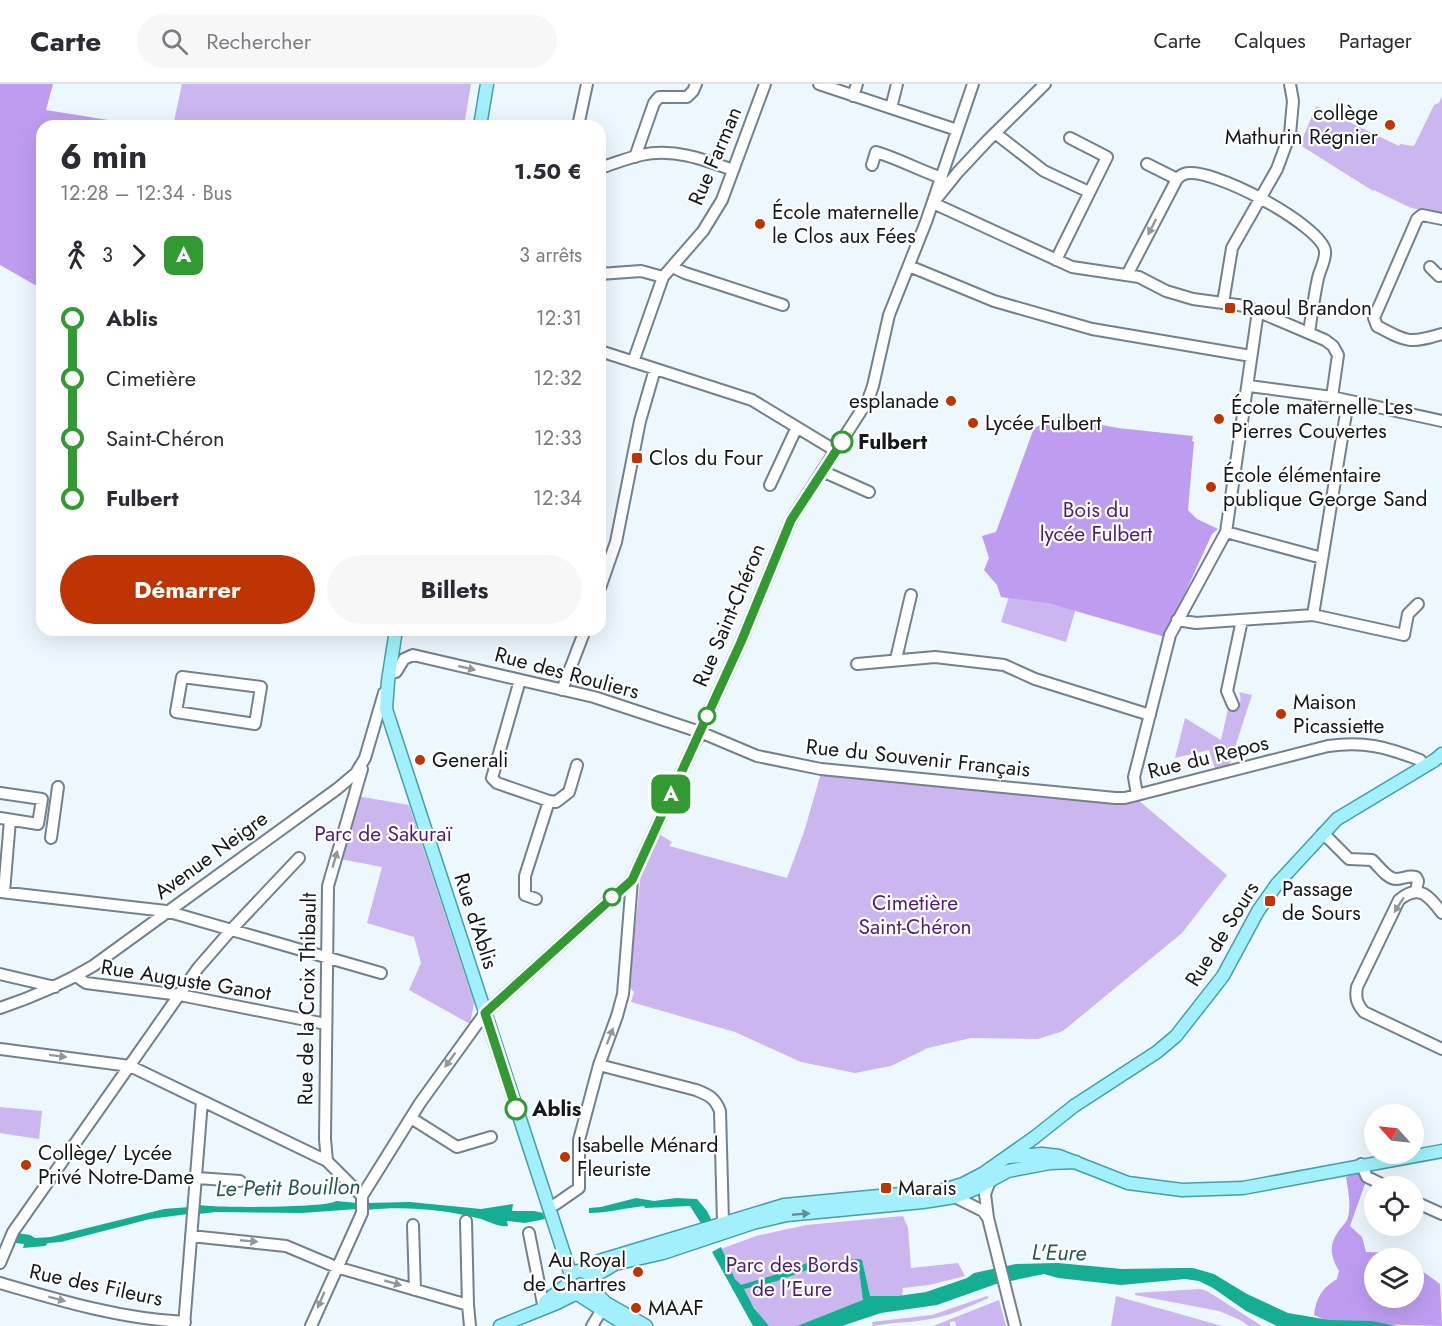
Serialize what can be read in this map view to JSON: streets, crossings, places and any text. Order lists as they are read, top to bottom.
{
  "streets": {
    "main road": ["Rue d'Ablis", "Rue de Sours"],
    "street": [
      "Rue Farman",
      "Rue Saint-Chéron",
      "Rue des Rouliers",
      "Rue du Repos",
      "Rue du Souvenir Français",
      "Avenue Neigre",
      "Rue Auguste Ganot",
      "Rue de la Croix Thibault",
      "Rue des Fileurs"
    ]
  },
  "crossings": [
    ["Rue Saint-Chéron", "Rue des Rouliers"],
    ["Rue Saint-Chéron", "Rue du Souvenir Français"],
    ["Rue des Rouliers", "Rue du Souvenir Français"],
    ["Rue des Rouliers", "Avenue Neigre"],
    ["Rue des Rouliers", "Rue d'Ablis"],
    ["Rue du Repos", "Rue du Souvenir Français"],
    ["Rue du Repos", "Rue de Sours"],
    ["Avenue Neigre", "Rue d'Ablis"],
    ["Avenue Neigre", "Rue Auguste Ganot"],
    ["Avenue Neigre", "Rue de la Croix Thibault"],
    ["Rue Auguste Ganot", "Rue de la Croix Thibault"]
  ],
  "one_way": ["Rue des Rouliers", "Rue de la Croix Thibault", "Rue des Fileurs"],
  "water": ["Le Petit Bouillon", "L'Eure"],
  "parks": [
    "Bois du lycée Fulbert",
    "Parc de Sakuraï",
    "Cimetière Saint-Chéron",
    "Parc des Bords de l'Eure"
  ],
  "places": {
    "other": [
      "collège Mathurin Régnier",
      "École maternelle le Clos aux Fées",
      "esplanade",
      "École maternelle Les Pierres Couvertes",
      "Lycée Fulbert",
      "Fulbert",
      "École élémentaire publique George Sand",
      "Maison Picassiette",
      "Generali",
      "Ablis",
      "Isabelle Ménard Fleuriste",
      "Collège/ Lycée Privé Notre-Dame",
      "Au Royal de Chartres",
      "MAAF"
    ],
    "transit": [
      "Raoul Brandon",
      "Clos du Four",
      "Passage de Sours",
      "Marais"
    ]
  },
  "lines": ["bus line A"],
  "north": "top left",
  "page": {
    "header": "Carte",
    "search": "Rechercher",
    "nav": ["Carte", "Calques", "Partager"],
    "on_map": "A",
    "heading": ["6 min", "12:28 – 12:34 · Bus", "1.50 €"],
    "legs": ["3", "A", "3 arrêts"],
    "list": [
      {
        "name": "Ablis",
        "value": "12:31"
      },
      {
        "name": "Cimetière",
        "value": "12:32"
      },
      {
        "name": "Saint-Chéron",
        "value": "12:33"
      },
      {
        "name": "Fulbert",
        "value": "12:34"
      }
    ],
    "buttons": ["Démarrer", "Billets"]
  }
}
